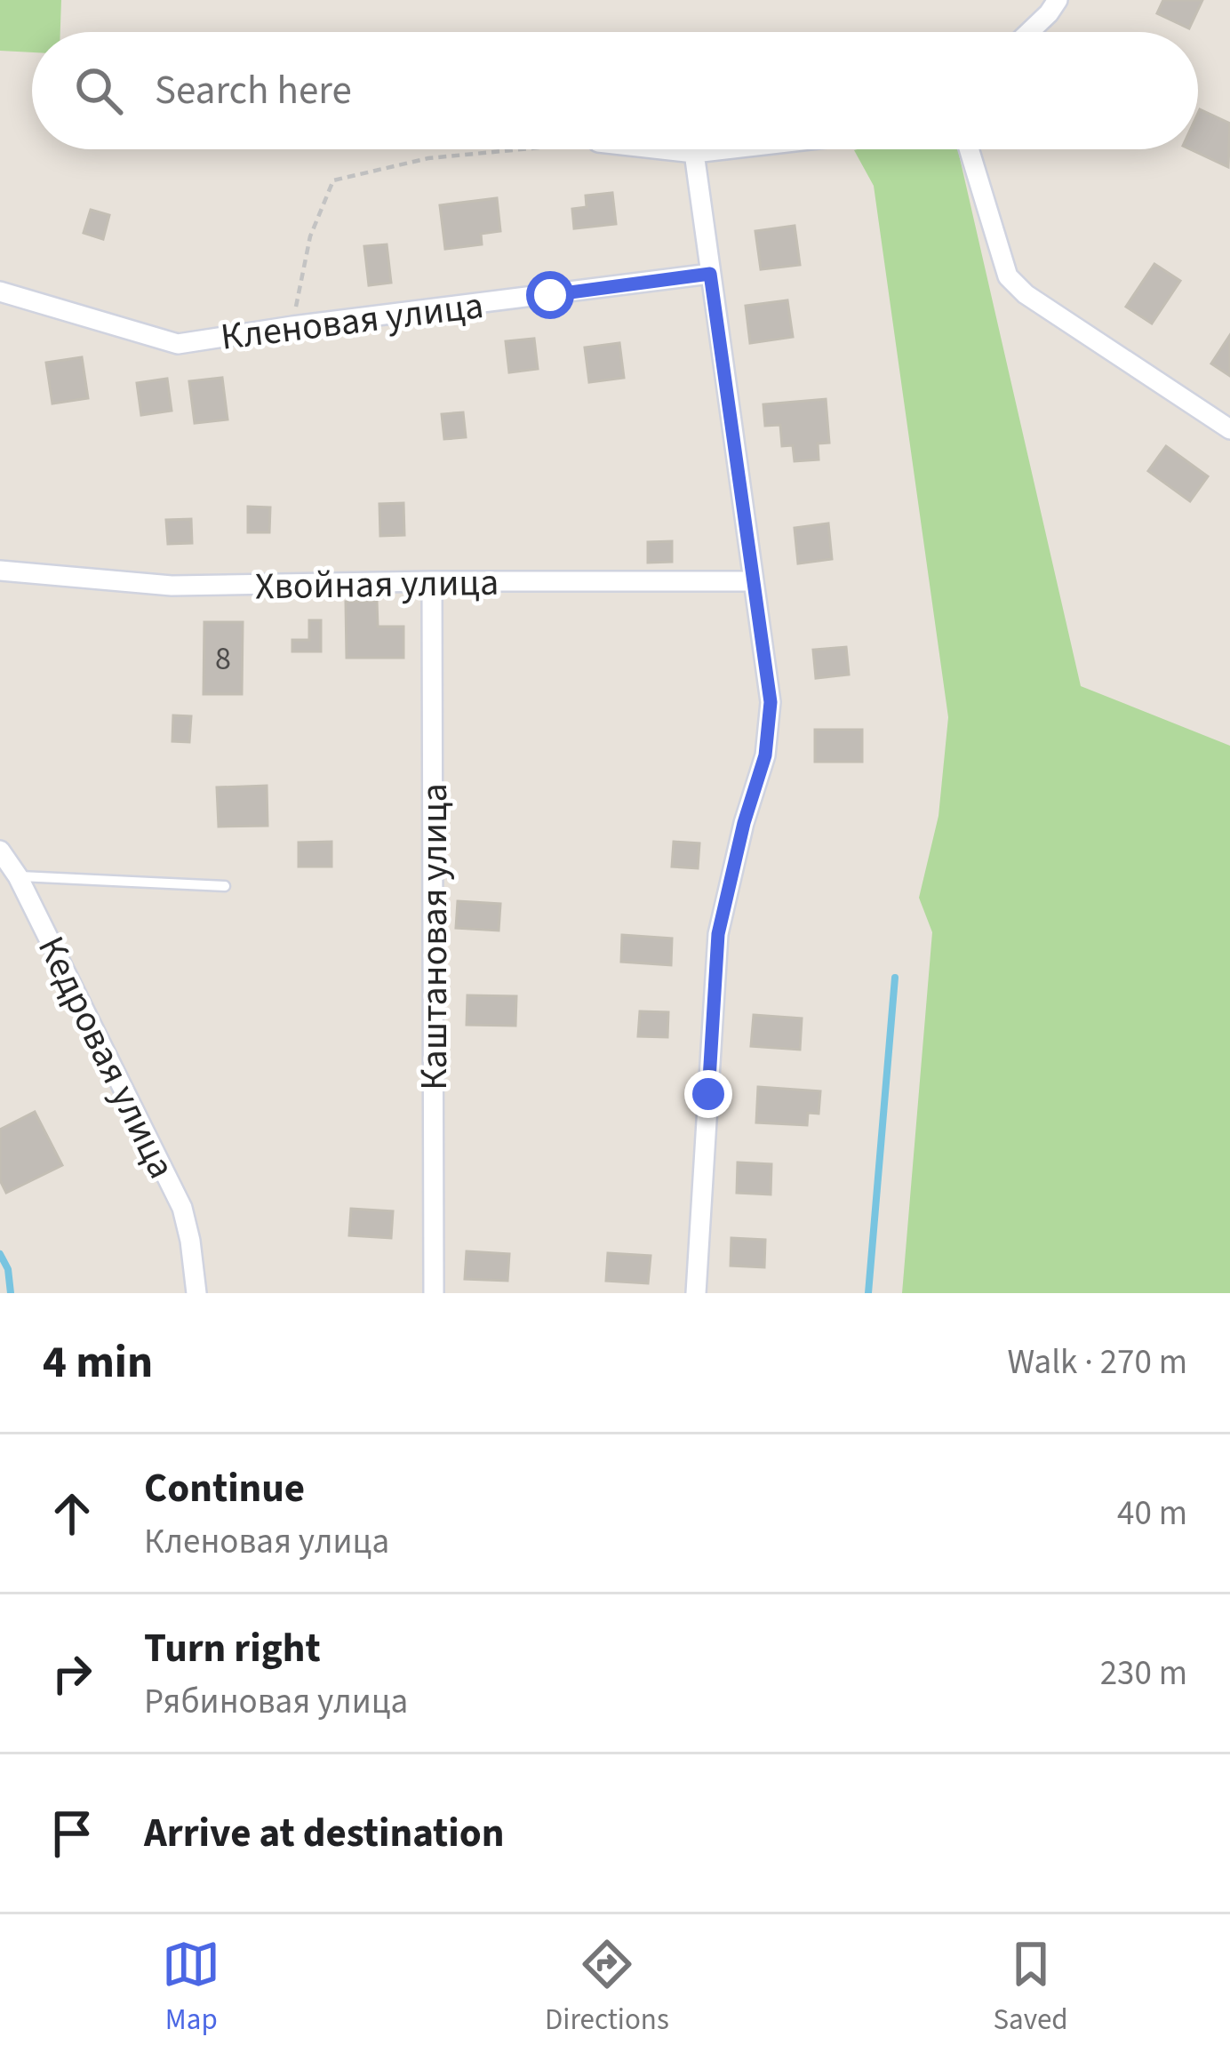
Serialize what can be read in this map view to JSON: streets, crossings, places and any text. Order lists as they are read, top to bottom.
{
  "streets": {
    "street": [
      "Кленовая улица",
      "Хвойная улица",
      "Каштановая улица",
      "Кедровая улица"
    ]
  },
  "crossings": [
    ["Хвойная улица", "Каштановая улица"]
  ],
  "house_numbers": ["8"],
  "page": {
    "search": "Search here",
    "heading": ["4 min", "Walk · 270 m"],
    "list": [
      ["Continue", "Кленовая улица", "40 m"],
      ["Turn right", "Рябиновая улица", "230 m"],
      "Arrive at destination"
    ],
    "nav": ["Map", "Directions", "Saved"]
  }
}
